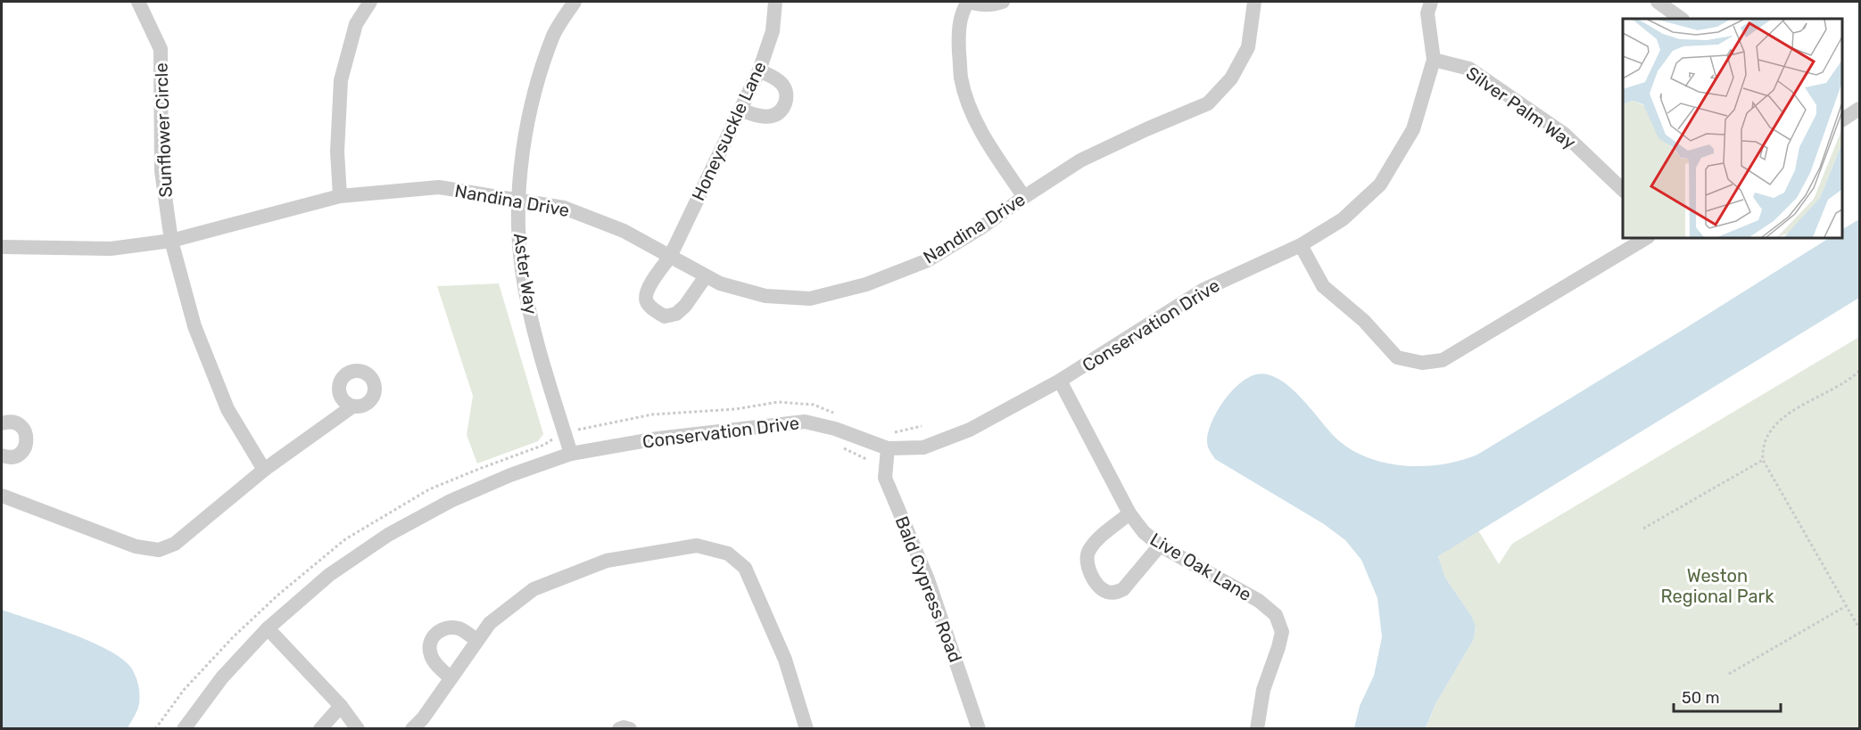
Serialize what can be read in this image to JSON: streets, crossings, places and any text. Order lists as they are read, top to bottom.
{
  "streets": {
    "street": [
      "Silver Palm Way",
      "Sunflower Circle",
      "Honeysuckle Lane",
      "Nandina Drive",
      "Aster Way",
      "Conservation Drive",
      "Live Oak Lane",
      "Bald Cypress Road"
    ]
  },
  "crossings": [
    ["Silver Palm Way", "Conservation Drive"],
    ["Sunflower Circle", "Nandina Drive"],
    ["Honeysuckle Lane", "Nandina Drive"],
    ["Nandina Drive", "Aster Way"],
    ["Aster Way", "Conservation Drive"],
    ["Conservation Drive", "Live Oak Lane"],
    ["Conservation Drive", "Bald Cypress Road"]
  ],
  "parks": ["Weston Regional Park"],
  "scale_bar": "50 m"
}
